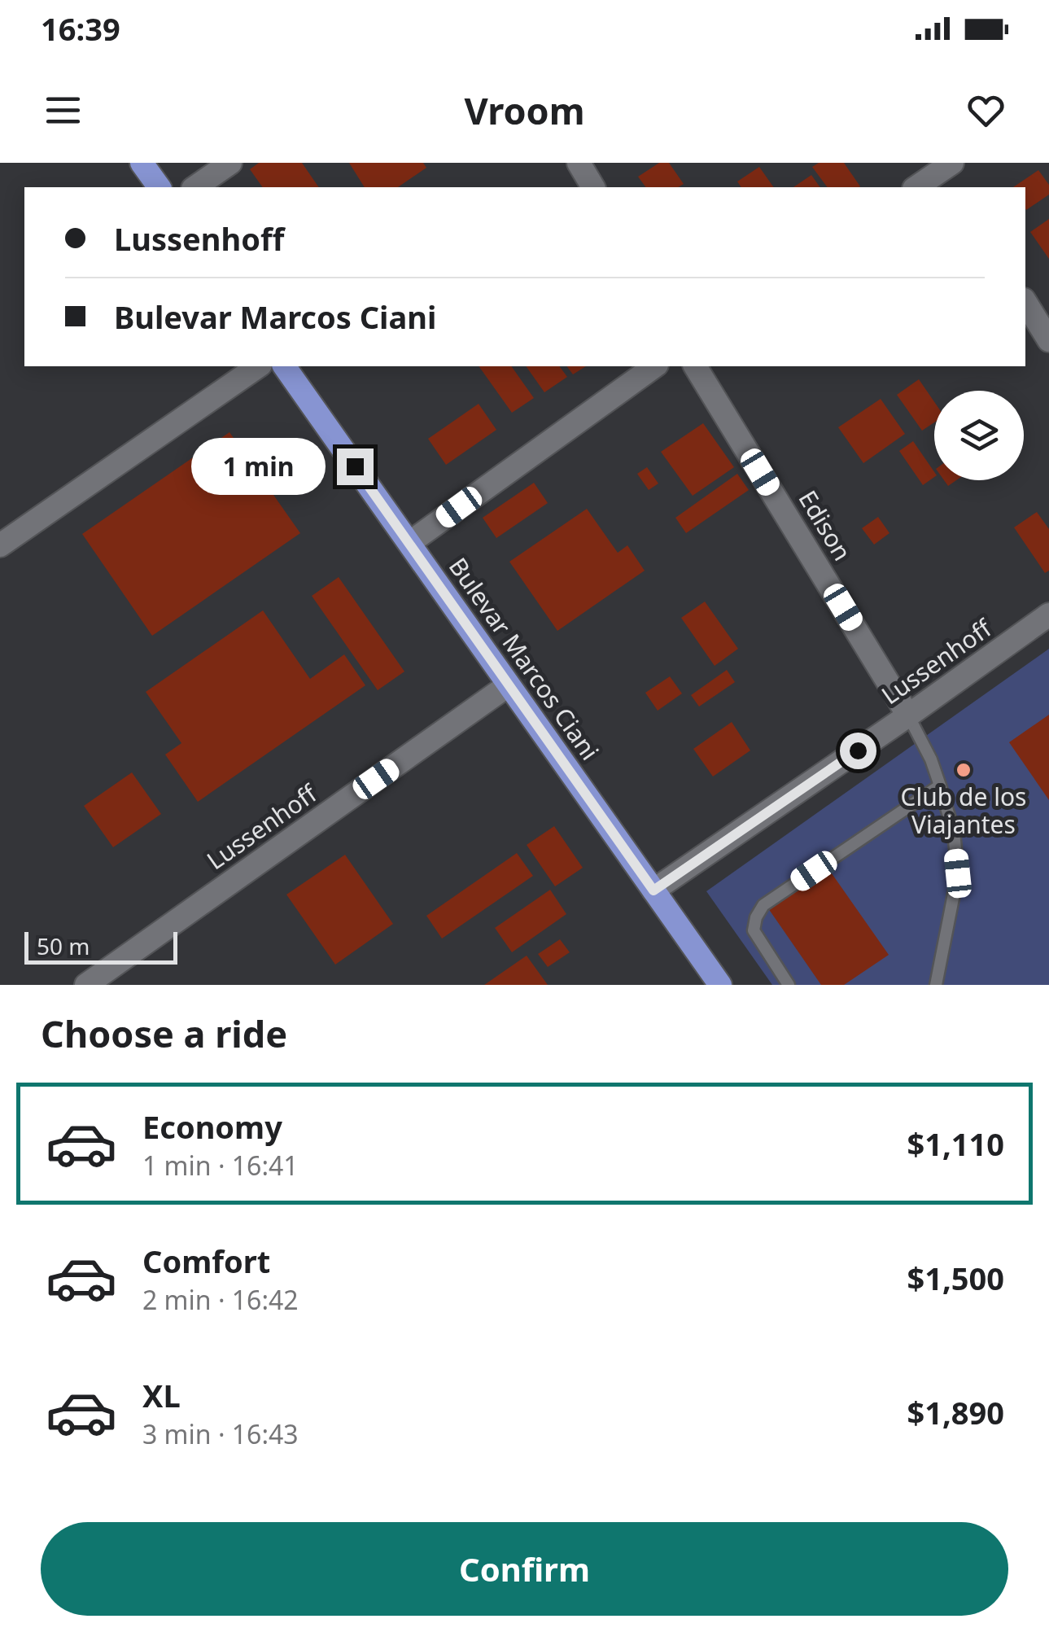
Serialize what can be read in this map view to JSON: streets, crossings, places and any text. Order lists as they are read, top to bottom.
{
  "streets": {
    "highway": ["Bulevar Marcos Ciani"],
    "street": ["Edison", "Lussenhoff"]
  },
  "crossings": [
    ["Edison", "Lussenhoff"],
    ["Bulevar Marcos Ciani", "Lussenhoff"]
  ],
  "places": ["Club de los Viajantes"],
  "scale_bar": "50 m",
  "page": {
    "status": "16:39",
    "header": "Vroom",
    "banner": ["Lussenhoff", "Bulevar Marcos Ciani"],
    "bubble": "1 min",
    "scale": "50 m",
    "heading": "Choose a ride",
    "list": [
      {
        "name": "Economy",
        "note": "1 min · 16:41",
        "value": "$1,110"
      },
      {
        "name": "Comfort",
        "note": "2 min · 16:42",
        "value": "$1,500"
      },
      {
        "name": "XL",
        "note": "3 min · 16:43",
        "value": "$1,890"
      }
    ],
    "buttons": "Confirm"
  }
}
